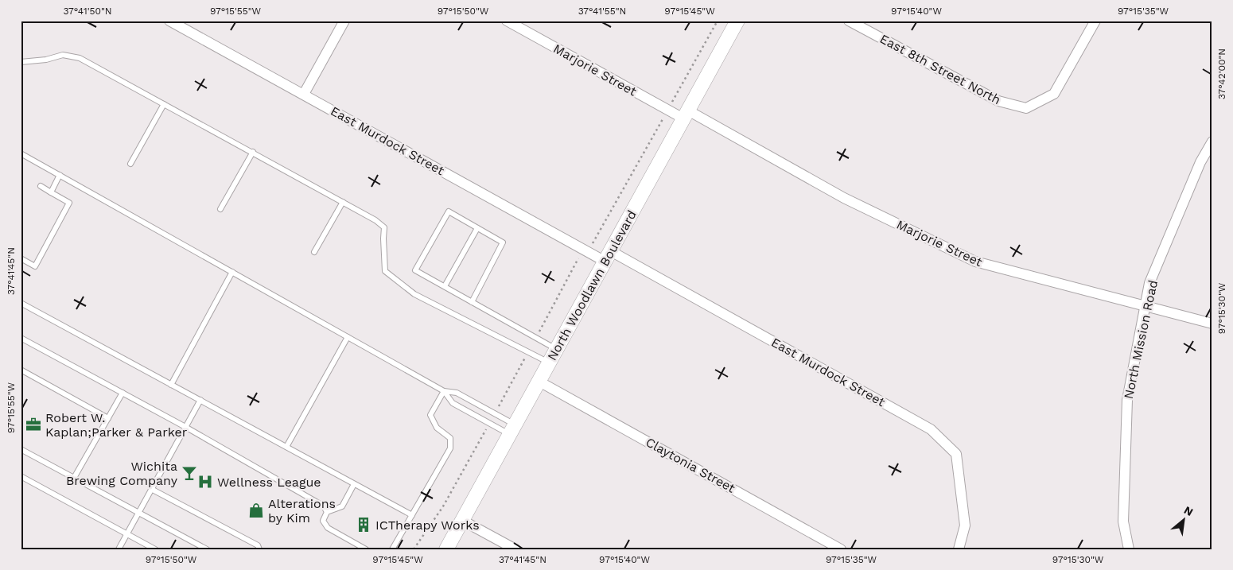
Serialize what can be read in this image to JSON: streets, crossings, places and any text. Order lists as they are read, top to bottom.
{
  "streets": {
    "main road": ["North Woodlawn Boulevard"],
    "street": [
      "East 8th Street North",
      "Marjorie Street",
      "East Murdock Street",
      "North Mission Road",
      "Claytonia Street"
    ]
  },
  "crossings": [
    ["Marjorie Street", "North Woodlawn Boulevard"],
    ["Marjorie Street", "North Mission Road"],
    ["East Murdock Street", "North Woodlawn Boulevard"],
    ["North Woodlawn Boulevard", "Claytonia Street"]
  ],
  "places": {
    "office": ["Robert W. Kaplan;Parker & Parker"],
    "bar": ["Wichita Brewing Company"],
    "hospital": ["Wellness League"],
    "shop": ["Alterations by Kim"],
    "building": ["ICTherapy Works"]
  },
  "north": "top right",
  "coordinates": [
    "37°41'50\"N",
    "97°15'55\"W",
    "97°15'50\"W",
    "37°41'55\"N",
    "97°15'45\"W",
    "97°15'40\"W",
    "97°15'35\"W",
    "37°42'00\"N",
    "37°41'45\"N",
    "97°15'30\"W"
  ]
}
